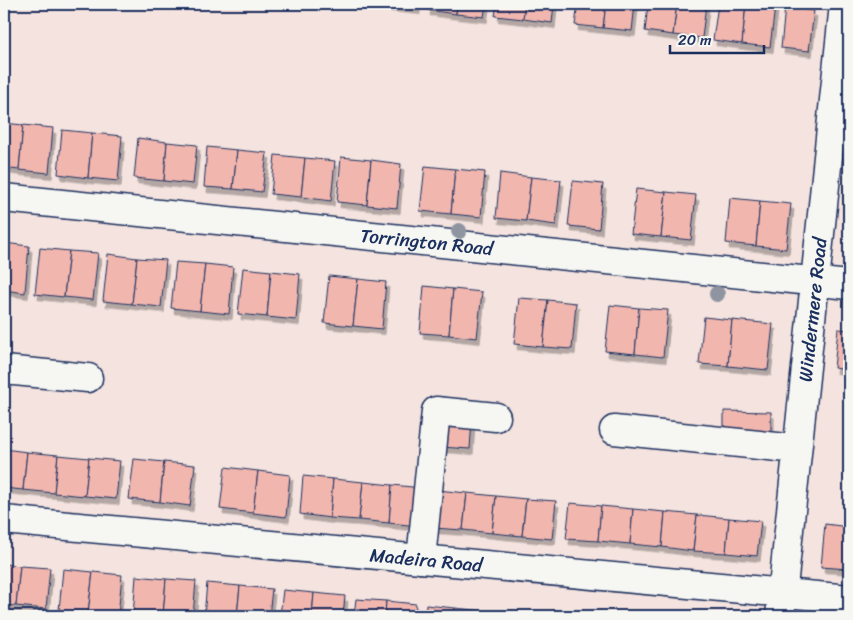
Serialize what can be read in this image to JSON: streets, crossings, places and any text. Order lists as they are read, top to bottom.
{
  "streets": {
    "street": ["Torrington Road", "Windermere Road", "Madeira Road"]
  },
  "crossings": [
    ["Torrington Road", "Windermere Road"],
    ["Windermere Road", "Madeira Road"]
  ],
  "scale_bar": "20 m"
}
